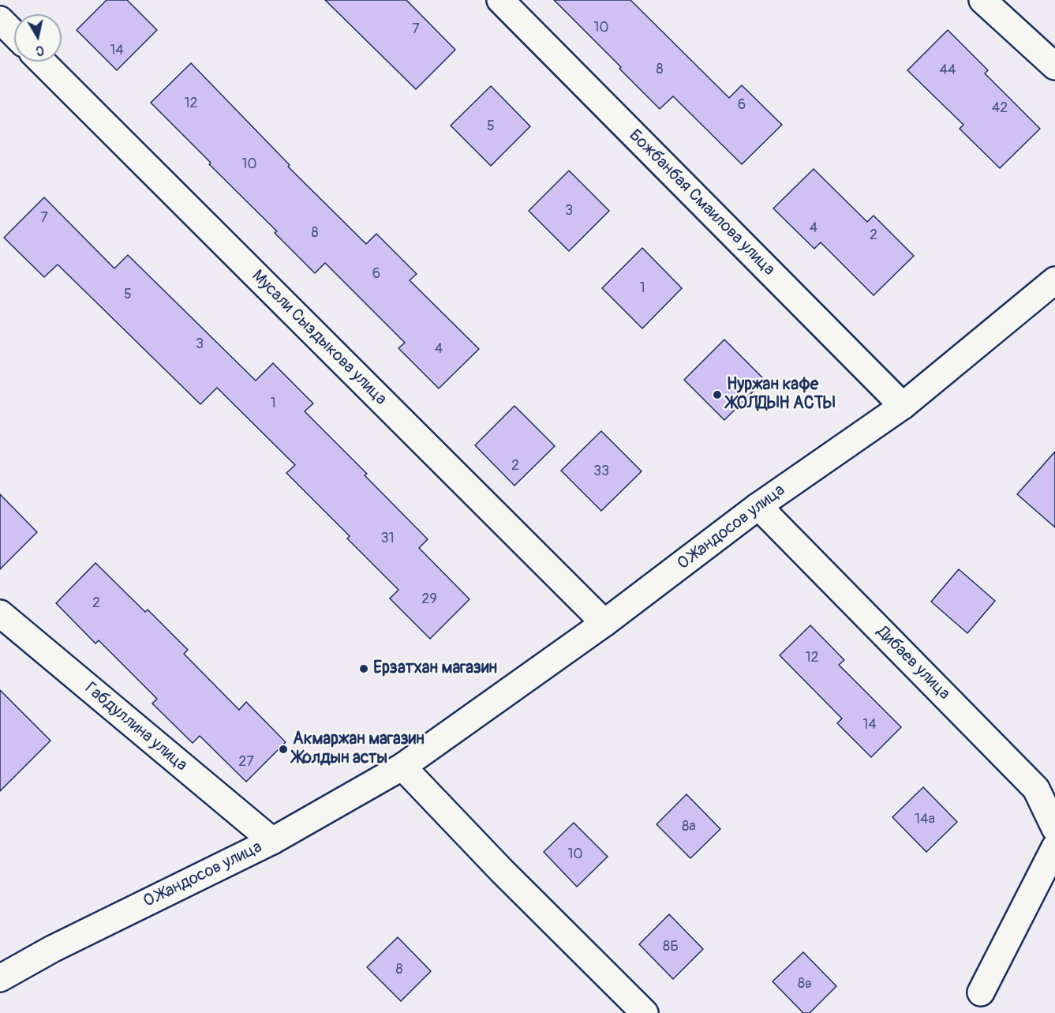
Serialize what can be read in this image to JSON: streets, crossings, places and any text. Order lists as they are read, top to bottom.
{
  "streets": {
    "street": [
      "Божбанбая Смаилова улица",
      "Мусали Сыздыкова улица",
      "О.Жандосов улица",
      "Дибаев улица",
      "Габдуллина улица"
    ]
  },
  "crossings": [
    ["Божбанбая Смаилова улица", "О.Жандосов улица"],
    ["Мусали Сыздыкова улица", "О.Жандосов улица"],
    ["О.Жандосов улица", "Дибаев улица"],
    ["О.Жандосов улица", "Габдуллина улица"]
  ],
  "places": ["Нуржан кафе ЖОЛДЫН АСТЫ", "Ерзатхан магазин", "Акмаржан магазин Жолдын асты"],
  "house_numbers": [
    "10",
    "7",
    "14",
    "8",
    "44",
    "12",
    "6",
    "42",
    "5",
    "10",
    "3",
    "7",
    "4",
    "8",
    "2",
    "6",
    "1",
    "5",
    "3",
    "4",
    "1",
    "2",
    "33",
    "31",
    "29",
    "2",
    "12",
    "14",
    "27",
    "14а",
    "8а",
    "10",
    "8Б",
    "8",
    "8в"
  ],
  "north": "bottom"
}
